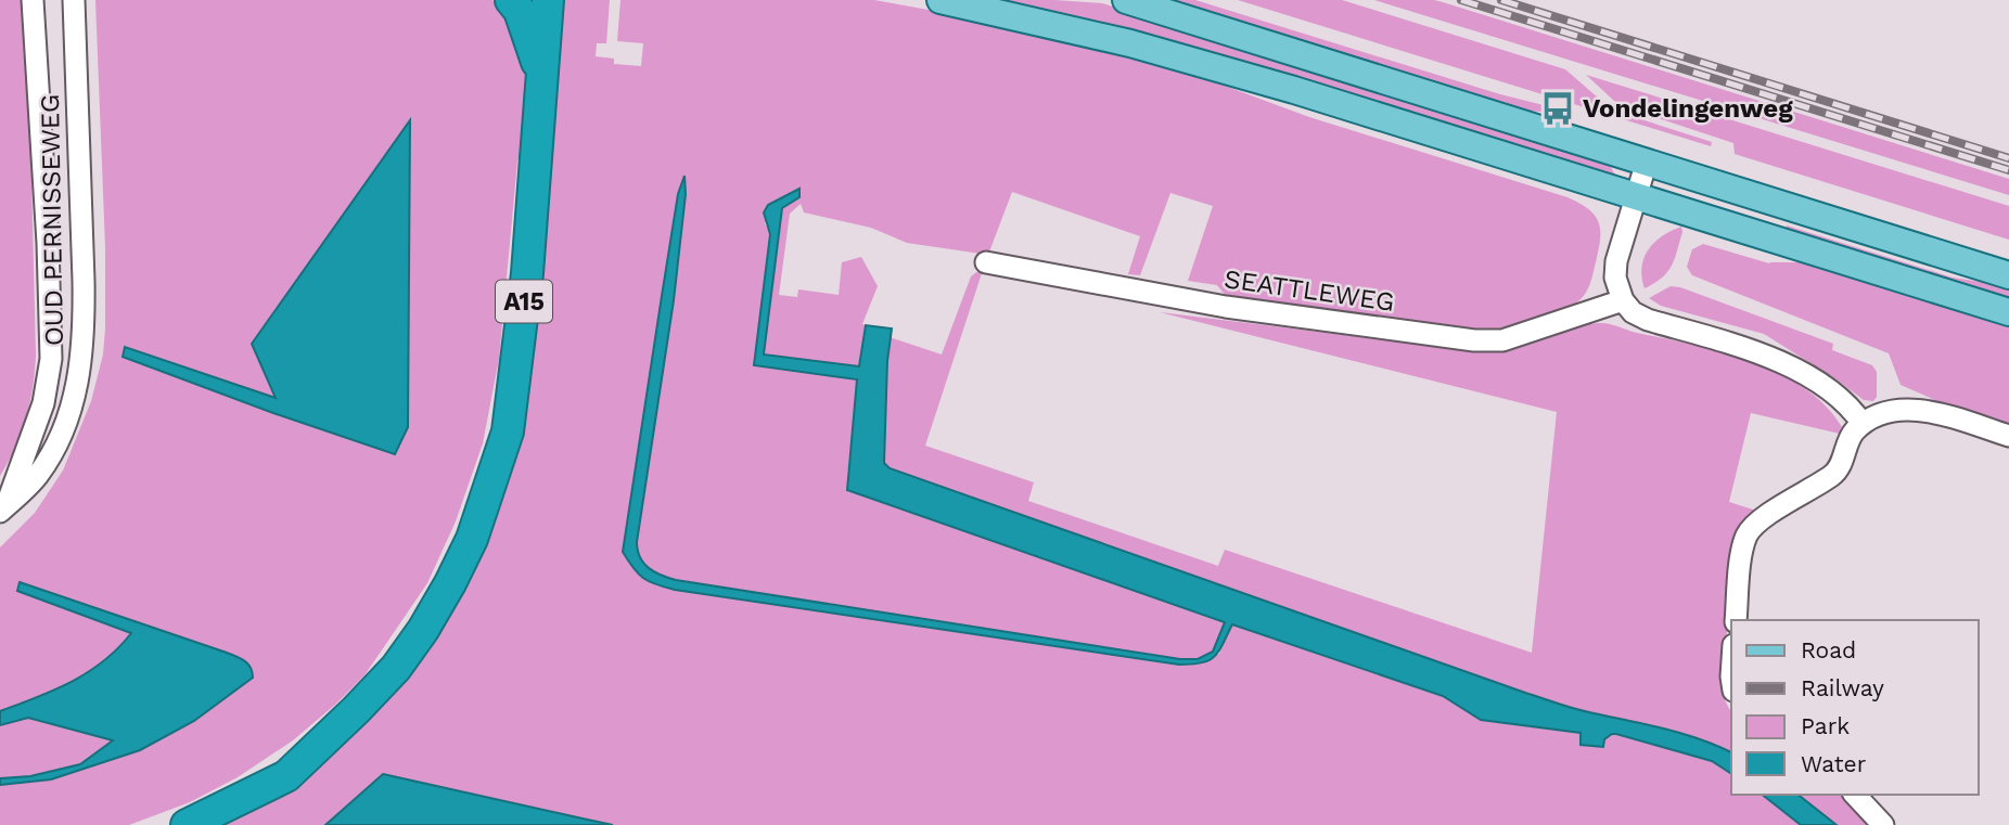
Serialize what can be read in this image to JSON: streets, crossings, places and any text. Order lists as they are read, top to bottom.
{
  "streets": {
    "highway": ["A15"],
    "street": ["OUD PERNISSEWEG", "SEATTLEWEG"]
  },
  "places": {
    "bus stop": ["Vondelingenweg"]
  },
  "legend": [
    "Road",
    "Railway",
    "Park",
    "Water"
  ]
}
